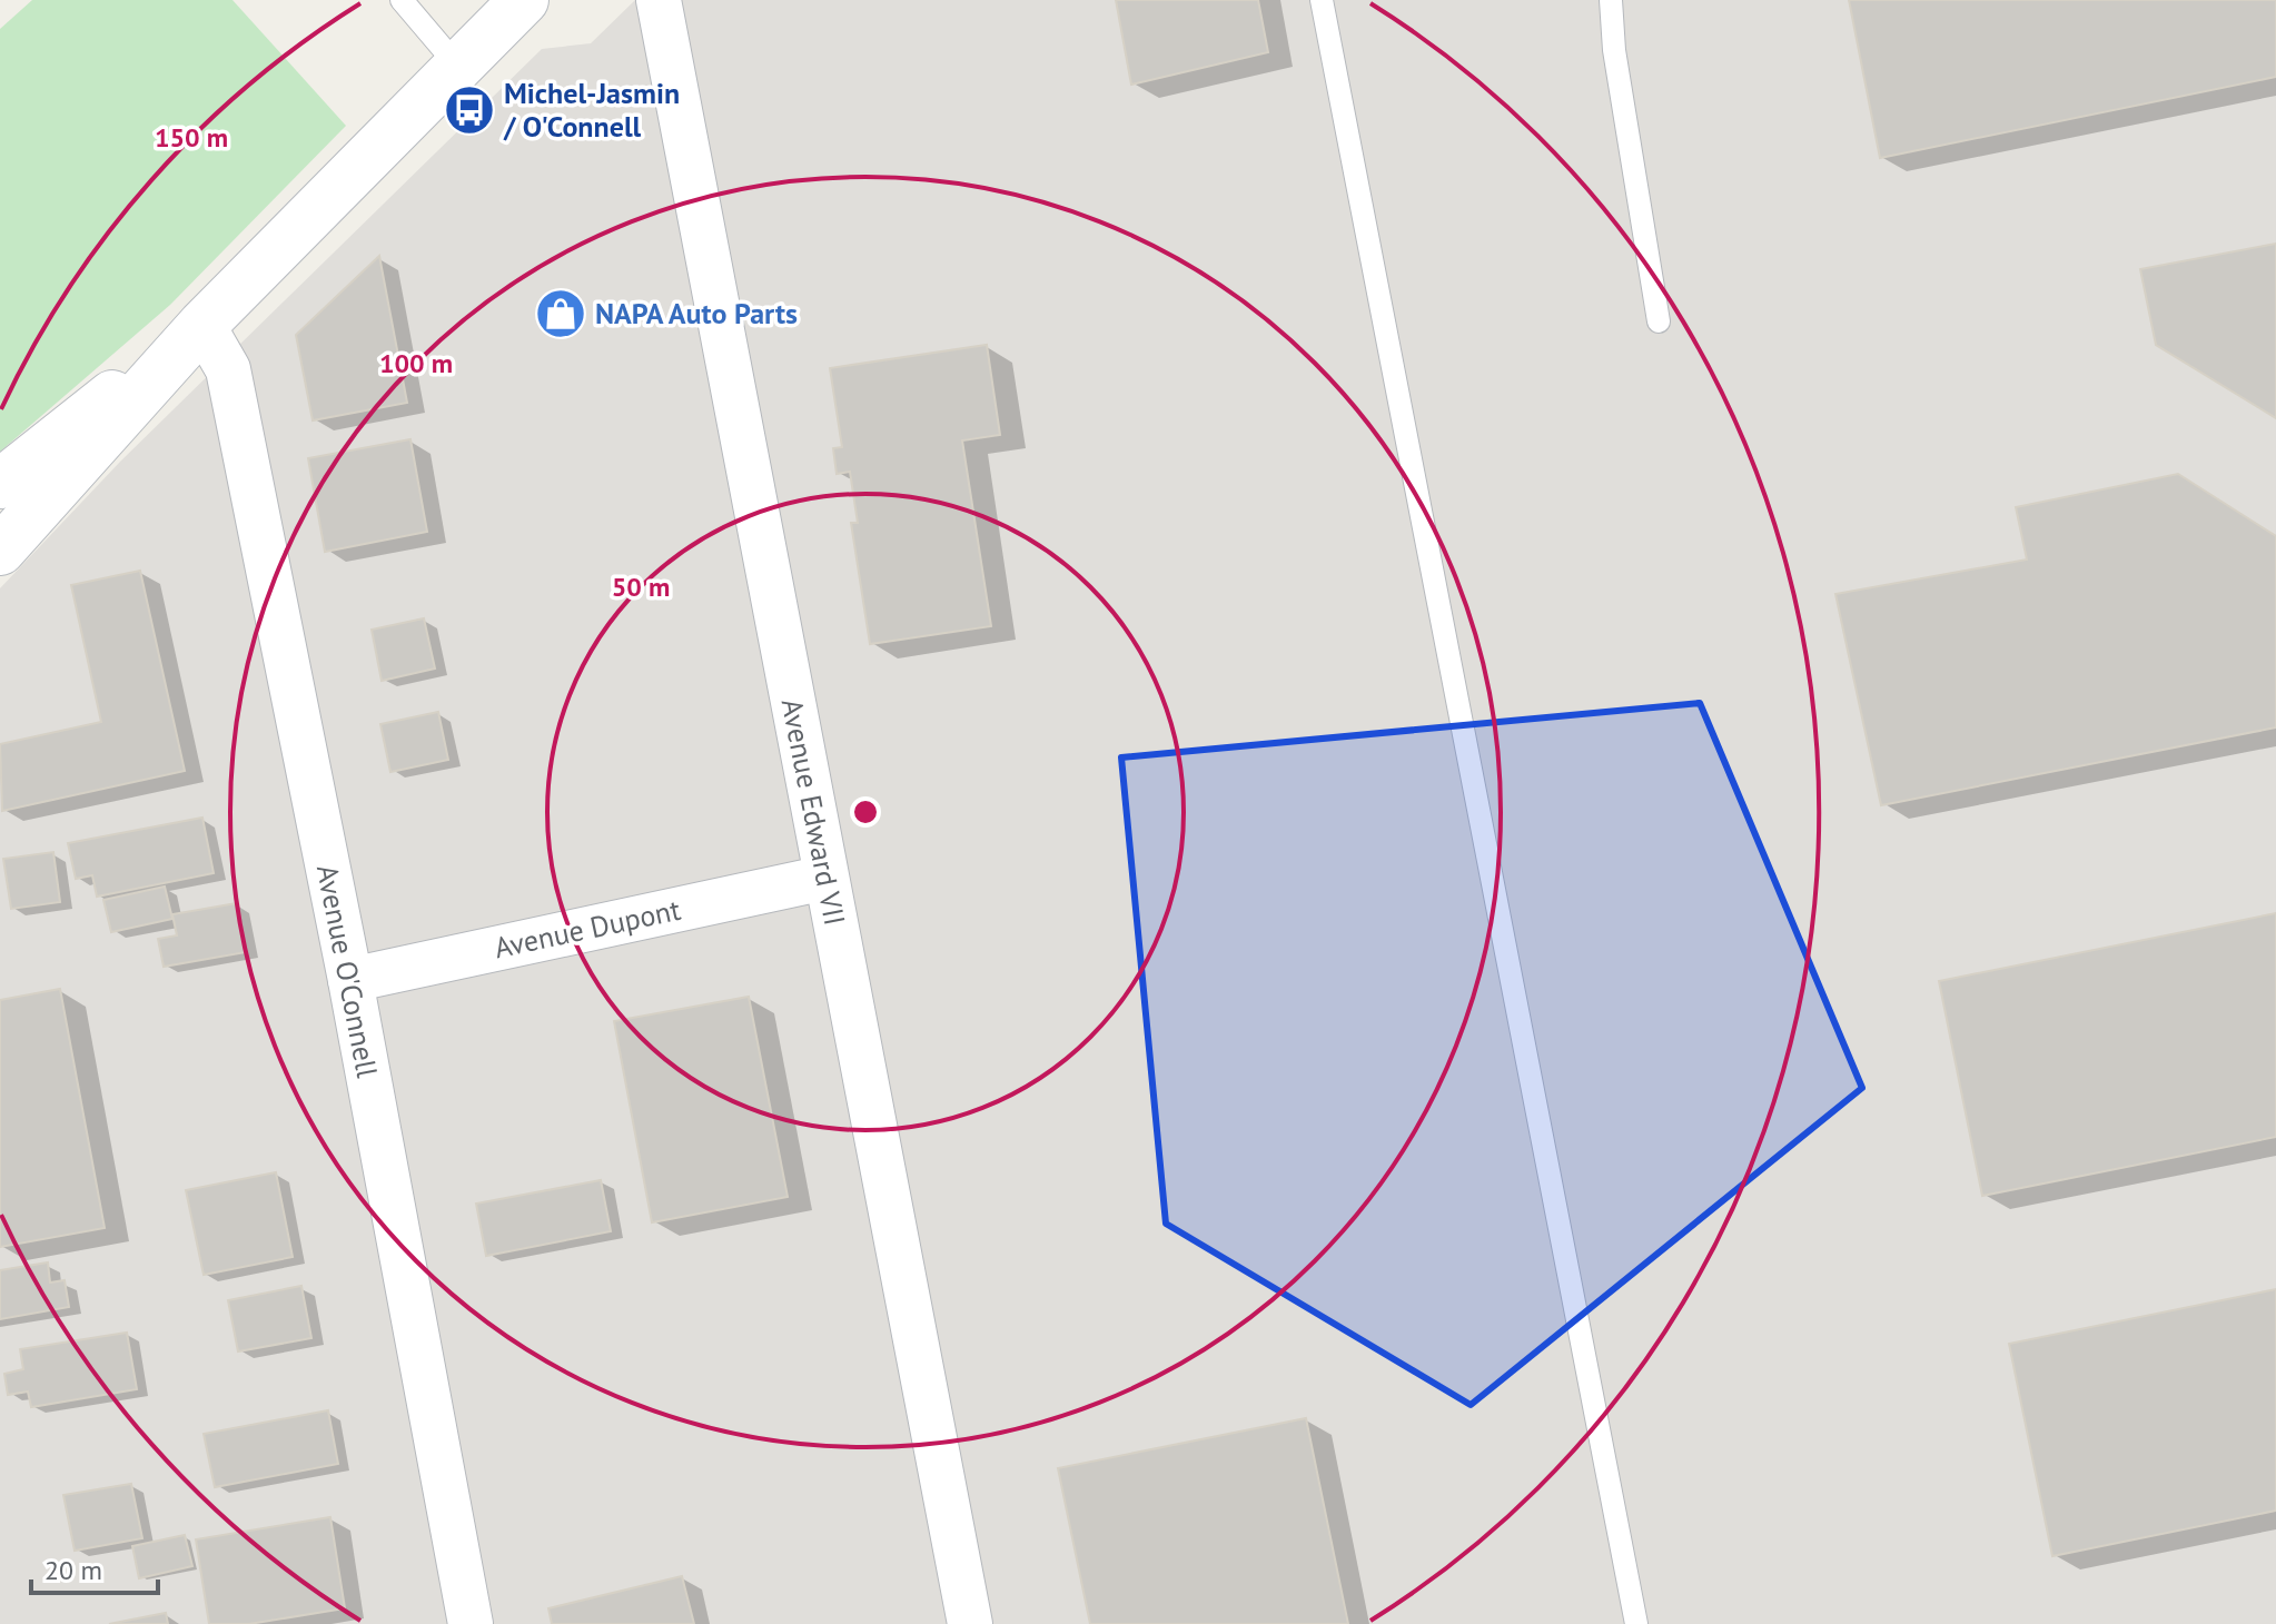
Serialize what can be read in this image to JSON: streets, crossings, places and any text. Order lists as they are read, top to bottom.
{
  "streets": {
    "street": ["Avenue Edward VII", "Avenue Dupont", "Avenue O'Connell"]
  },
  "crossings": [
    ["Avenue Edward VII", "Avenue Dupont"],
    ["Avenue Dupont", "Avenue O'Connell"]
  ],
  "places": {
    "bus stop": ["Michel-Jasmin / O'Connell"],
    "shop": ["NAPA Auto Parts"]
  },
  "scale_bar": "20 m",
  "rings": ["150 m", "100 m", "50 m"]
}
